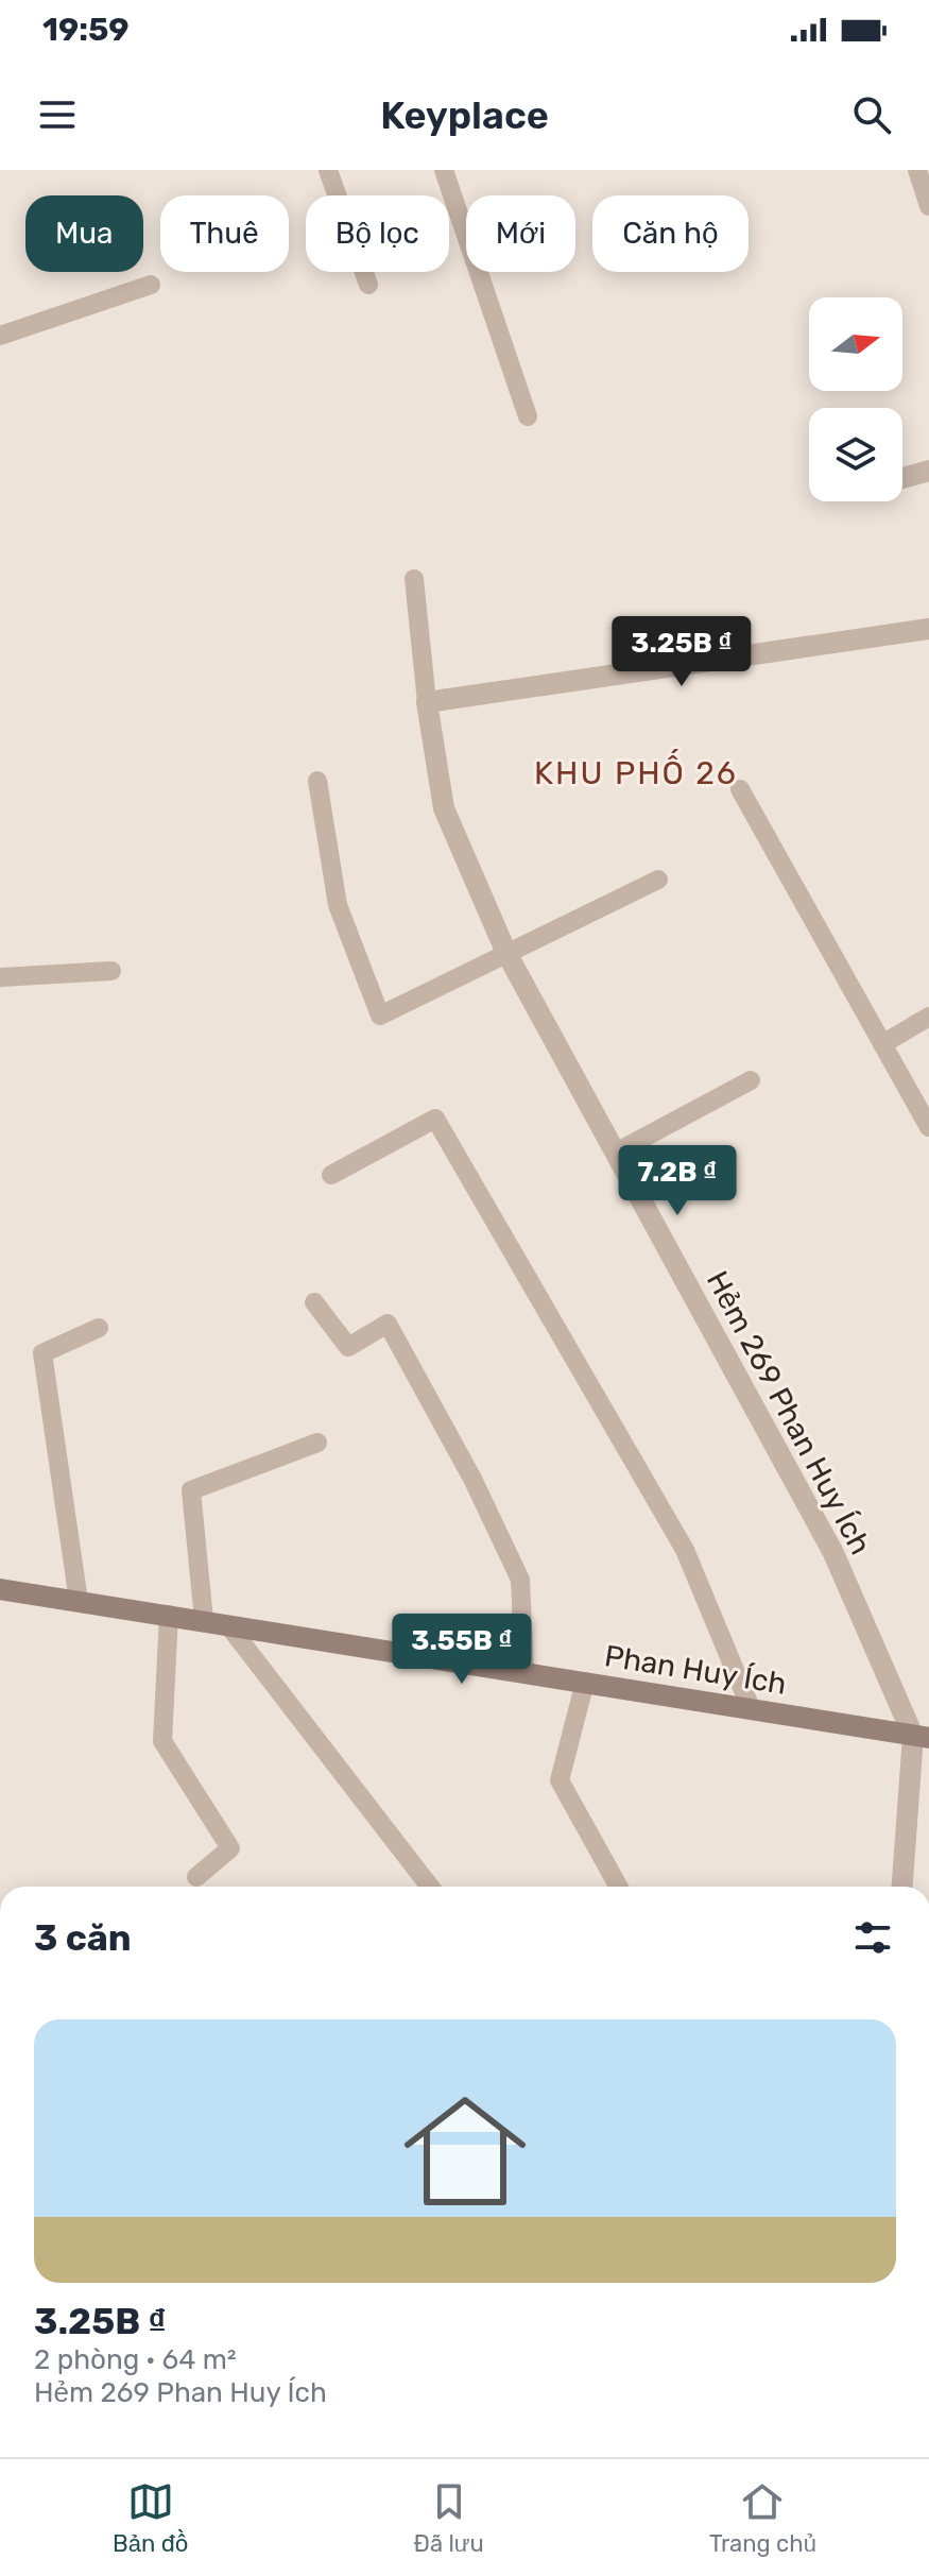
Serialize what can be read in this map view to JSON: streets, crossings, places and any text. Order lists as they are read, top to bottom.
{
  "streets": {
    "main road": ["Phan Huy Ích"],
    "street": ["Hẻm 269 Phan Huy Ích"]
  },
  "crossings": [
    ["Hẻm 269 Phan Huy Ích", "Phan Huy Ích"]
  ],
  "districts": ["KHU PHỐ 26"],
  "north": "right",
  "page": {
    "status": "19:59",
    "header": "Keyplace",
    "chip": [
      "Mua",
      "Thuê",
      "Bộ lọc",
      "Mới",
      "Căn hộ"
    ],
    "price": ["3.25B ₫", "7.2B ₫", "3.55B ₫"],
    "heading": "3 căn",
    "list": [
      {
        "name": "3.25B ₫",
        "note": "2 phòng · 64 m² · Hẻm 269 Phan Huy Ích"
      }
    ],
    "tabs": ["Bản đồ", "Đã lưu", "Trang chủ"]
  }
}
